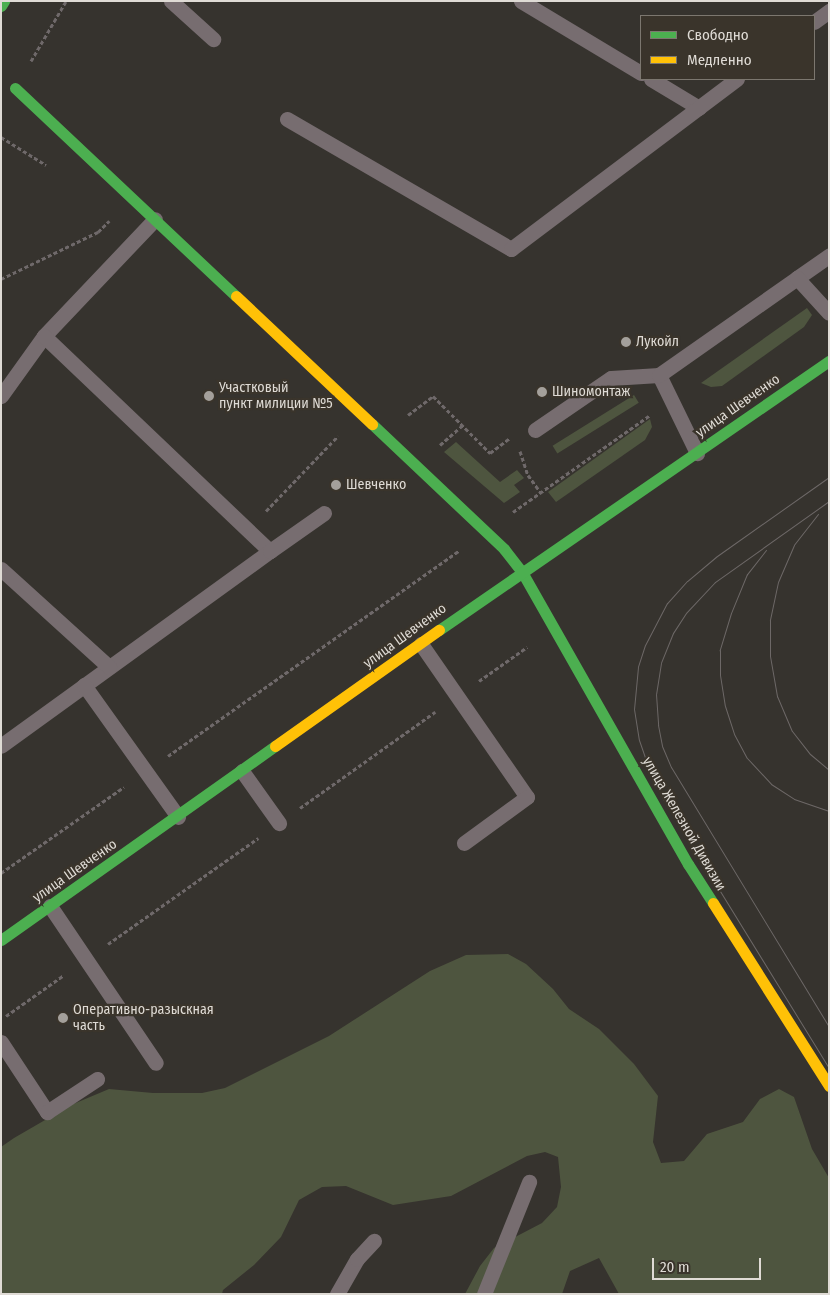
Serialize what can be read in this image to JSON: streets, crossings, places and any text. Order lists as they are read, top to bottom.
{
  "streets": {
    "street": ["улица Шевченко", "улица Железной Дивизии"]
  },
  "crossings": [
    ["улица Шевченко", "улица Железной Дивизии"]
  ],
  "places": [
    "Лукойл",
    "Шиномонтаж",
    "Участковый пункт милиции №5",
    "Шевченко",
    "Оперативно-разыскная часть"
  ],
  "legend": ["Свободно", "Медленно"],
  "scale_bar": "20 m"
}
